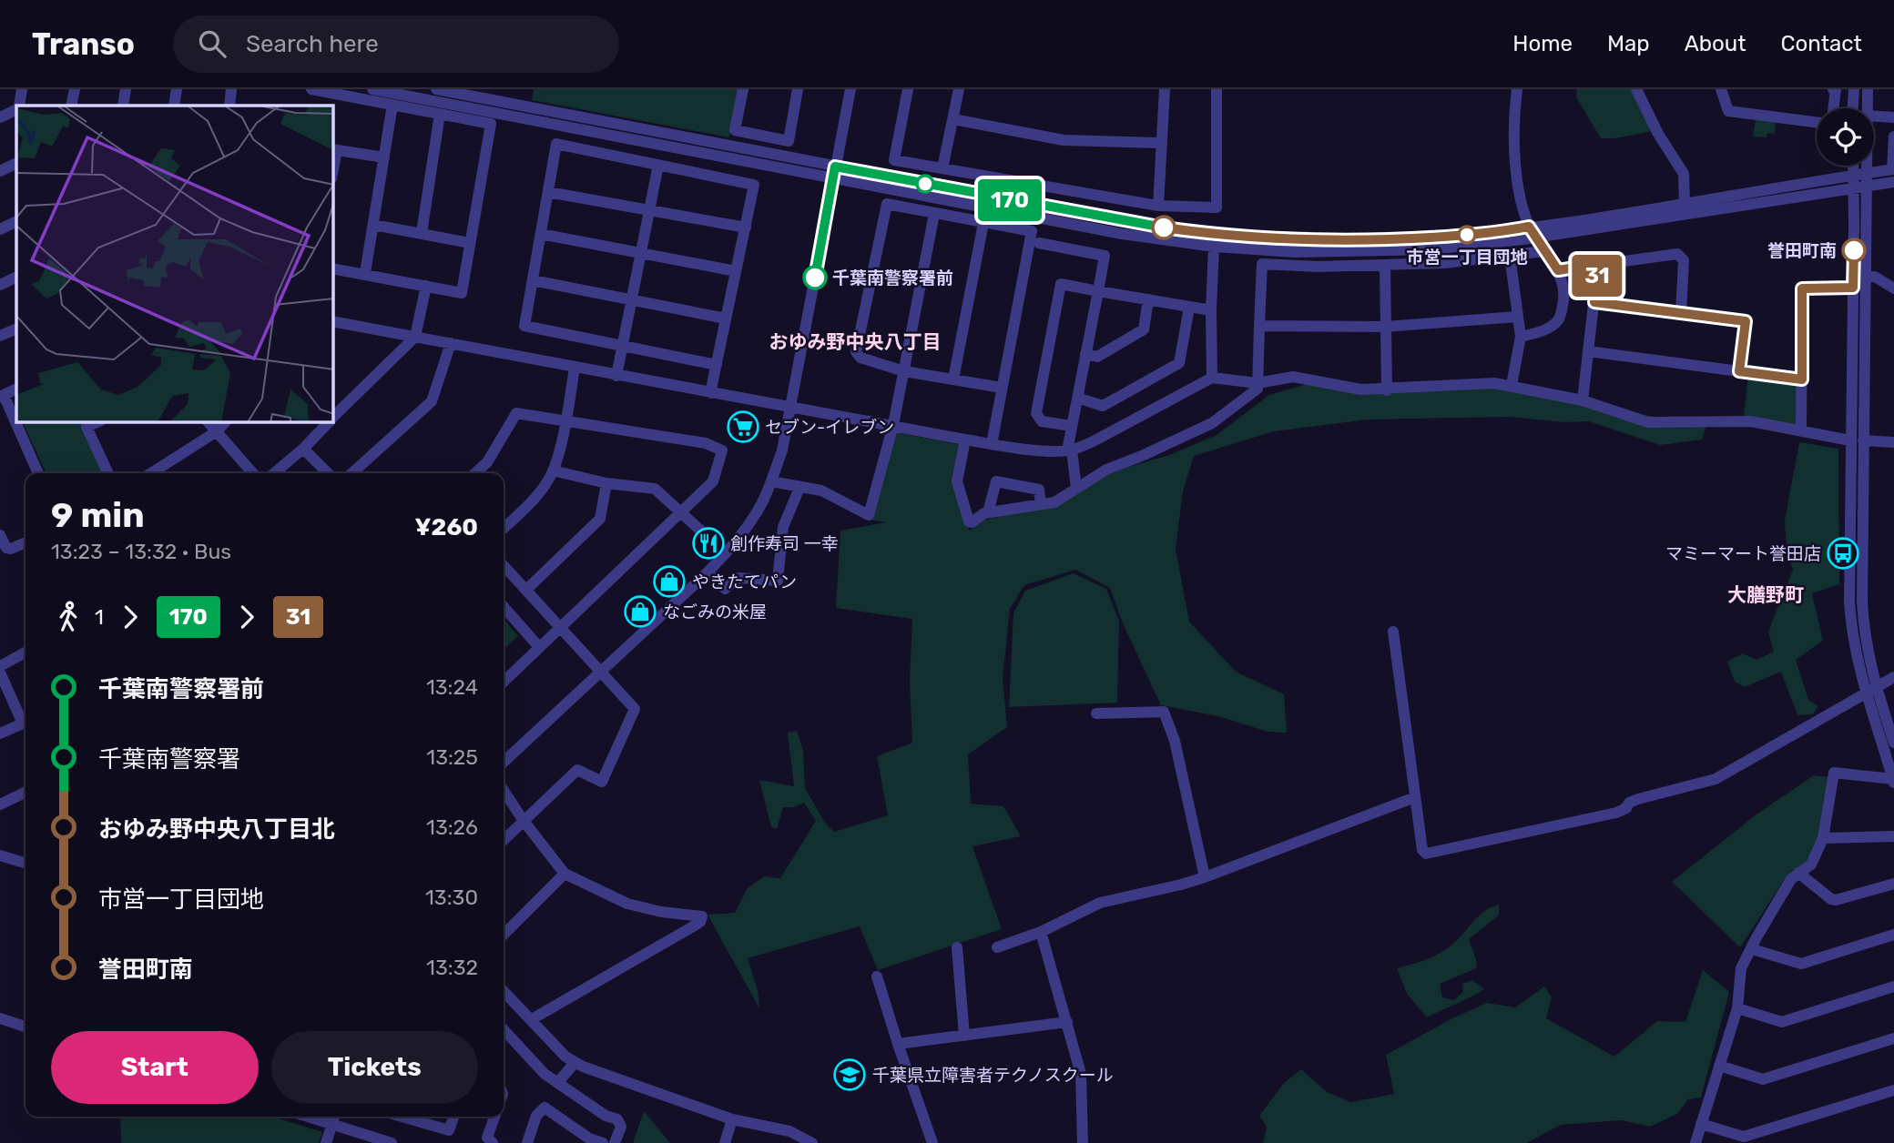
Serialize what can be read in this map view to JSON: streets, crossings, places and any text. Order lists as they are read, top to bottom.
{
  "districts": ["おゆみ野中央八丁目", "大膳野町"],
  "places": {
    "other": ["市営一丁目団地", "誉田町南", "千葉南警察署前"],
    "supermarket": ["セブン-イレブン"],
    "restaurant": ["創作寿司 一幸"],
    "bus stop": ["マミーマート誉田店"],
    "shop": ["やきたてパン", "なごみの米屋"],
    "school or university": ["千葉県立障害者テクノスクール"]
  },
  "lines": ["bus line 170", "bus line 31"],
  "page": {
    "header": "Transo",
    "search": "Search here",
    "nav": [
      "Home",
      "Map",
      "About",
      "Contact"
    ],
    "on_map": ["170", "31"],
    "heading": ["9 min", "13:23 – 13:32 · Bus", "¥260"],
    "legs": ["1", "170", "31"],
    "list": [
      {
        "name": "千葉南警察署前",
        "value": "13:24"
      },
      {
        "name": "千葉南警察署",
        "value": "13:25"
      },
      {
        "name": "おゆみ野中央八丁目北",
        "value": "13:26"
      },
      {
        "name": "市営一丁目団地",
        "value": "13:30"
      },
      {
        "name": "誉田町南",
        "value": "13:32"
      }
    ],
    "buttons": ["Start", "Tickets"]
  }
}
